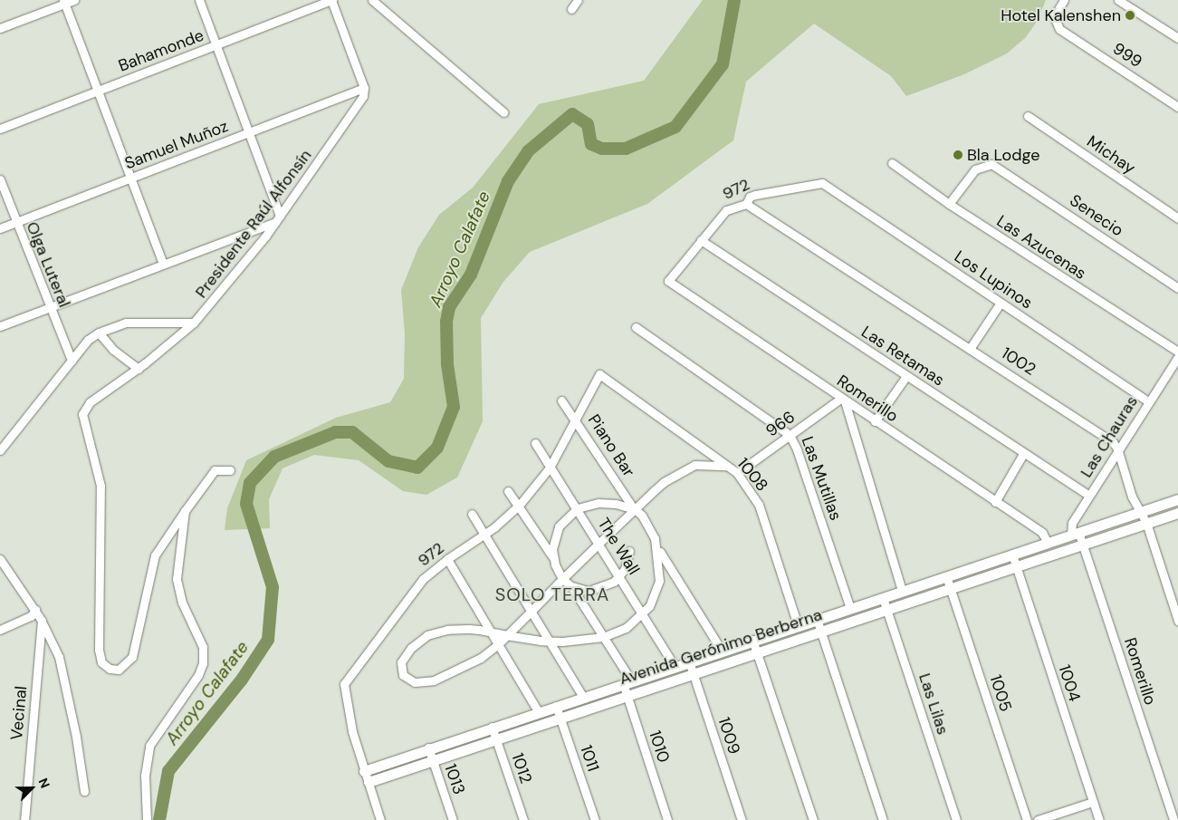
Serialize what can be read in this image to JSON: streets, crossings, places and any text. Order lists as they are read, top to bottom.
{
  "streets": {
    "street": [
      "Bahamonde",
      "999",
      "Samuel Muñoz",
      "Michay",
      "972",
      "Senecio",
      "Presidente Raúl Alfonsín",
      "Las Azucenas",
      "Olga Luteral",
      "Los Lupinos",
      "Las Retamas",
      "1002",
      "Romerillo",
      "966",
      "Las Chauras",
      "Piano Bar",
      "1008",
      "Las Mutillas",
      "The Wall",
      "Avenida Gerónimo Berberna",
      "1004",
      "1005",
      "Las Lilas",
      "Vecinal",
      "1009",
      "1010",
      "1011",
      "1012",
      "1013"
    ]
  },
  "crossings": [
    ["Samuel Muñoz", "Presidente Raúl Alfonsín"],
    ["Samuel Muñoz", "Olga Luteral"],
    ["972", "Los Lupinos"],
    ["972", "Las Retamas"],
    ["972", "1002"],
    ["972", "Romerillo"],
    ["972", "Piano Bar"],
    ["972", "1008"],
    ["972", "The Wall"],
    ["972", "Avenida Gerónimo Berberna"],
    ["Senecio", "Las Azucenas"],
    ["Los Lupinos", "Las Chauras"],
    ["Las Retamas", "Las Chauras"],
    ["1002", "Las Chauras"],
    ["Romerillo", "966"],
    ["Romerillo", "Las Chauras"],
    ["Romerillo", "Avenida Gerónimo Berberna"],
    ["966", "1008"],
    ["966", "Las Mutillas"],
    ["Las Chauras", "Avenida Gerónimo Berberna"],
    ["1008", "Avenida Gerónimo Berberna"],
    ["Las Mutillas", "Avenida Gerónimo Berberna"],
    ["The Wall", "Avenida Gerónimo Berberna"],
    ["Avenida Gerónimo Berberna", "1004"],
    ["Avenida Gerónimo Berberna", "1005"],
    ["Avenida Gerónimo Berberna", "Las Lilas"],
    ["Avenida Gerónimo Berberna", "1009"],
    ["Avenida Gerónimo Berberna", "1010"],
    ["Avenida Gerónimo Berberna", "1011"],
    ["Avenida Gerónimo Berberna", "1012"],
    ["Avenida Gerónimo Berberna", "1013"]
  ],
  "districts": ["SOLO TERRA"],
  "water": ["Arroyo Calafate"],
  "places": ["Hotel Kalenshen", "Bla Lodge"],
  "north": "top right"
}
